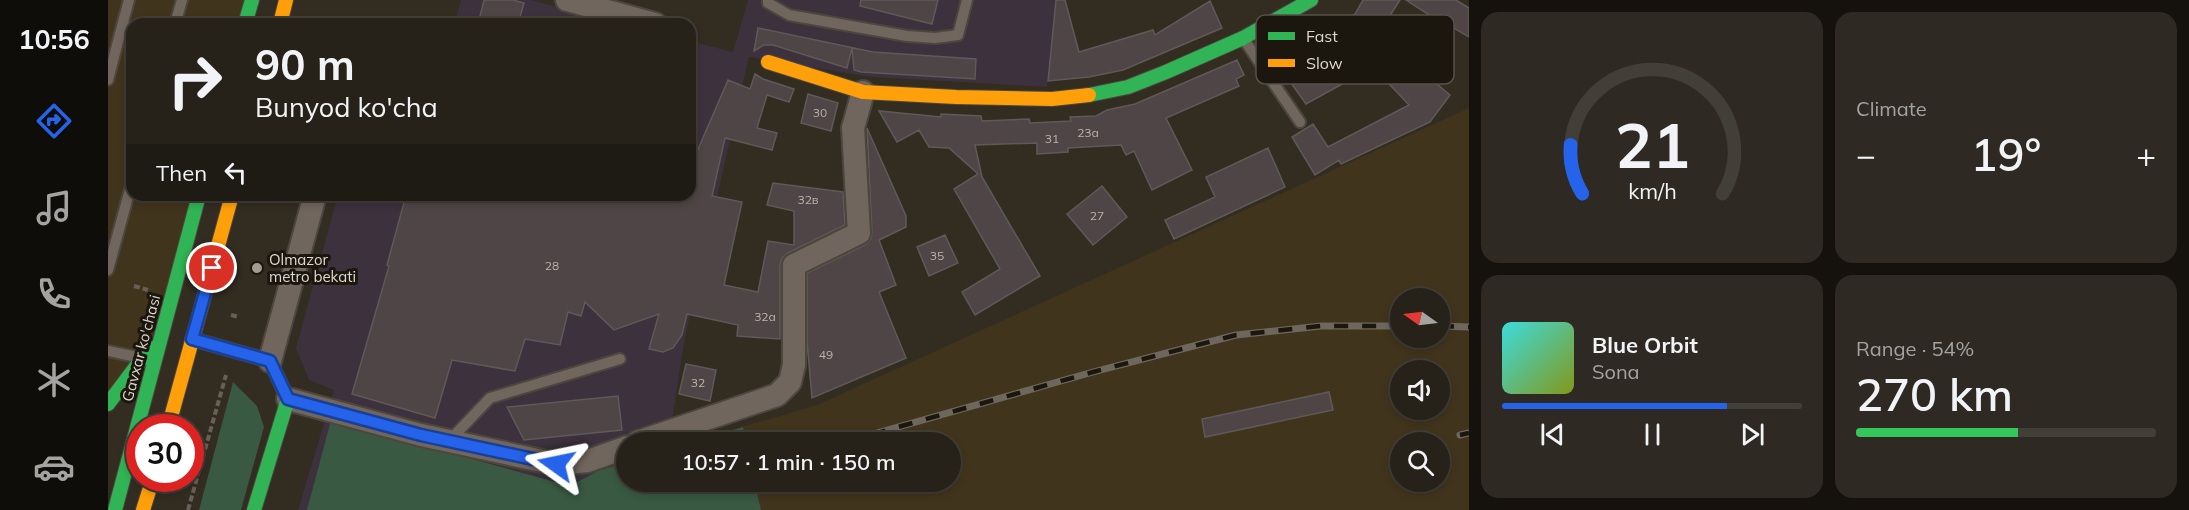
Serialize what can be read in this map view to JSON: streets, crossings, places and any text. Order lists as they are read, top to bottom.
{
  "streets": {
    "street": ["Gavxar ko'chasi"]
  },
  "places": ["Olmazor metro bekati"],
  "house_numbers": [
    "30",
    "23а",
    "31",
    "32в",
    "27",
    "35",
    "28",
    "32а",
    "49",
    "32"
  ],
  "legend": ["Fast", "Slow"],
  "north": "left",
  "page": {
    "tabs": "10:56",
    "tile": [
      "Climate",
      ["Range · 54%", "270 km"]
    ],
    "turn": ["90 m", "Bunyod ko'cha"],
    "heat": ["−", "19°", "+"],
    "then": "Then",
    "song": ["Blue Orbit", "Sona"],
    "limit": "30",
    "trip": "10:57 · 1 min · 150 m",
    "gauge": ["21", "km/h"]
  }
}
